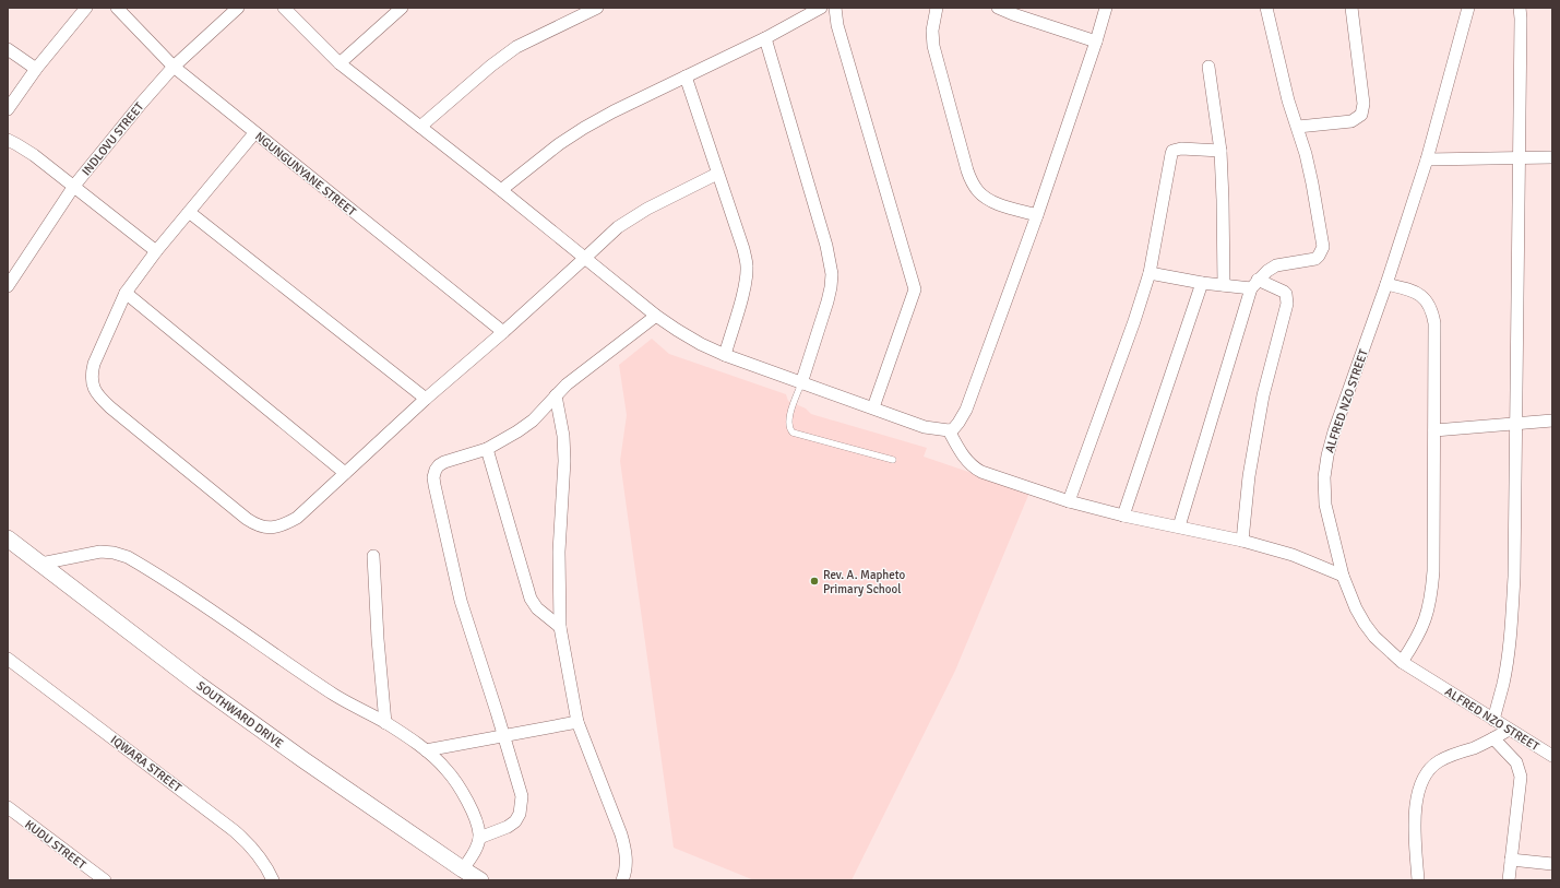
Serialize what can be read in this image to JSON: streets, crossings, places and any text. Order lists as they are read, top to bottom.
{
  "streets": {
    "main road": ["SOUTHWARD DRIVE"],
    "street": [
      "INDLOVU STREET",
      "NGUNGUNYANE STREET",
      "ALFRED NZO STREET",
      "IQWARA STREET",
      "KUDU STREET"
    ]
  },
  "crossings": [
    ["INDLOVU STREET", "NGUNGUNYANE STREET"]
  ],
  "places": ["Rev. A. Mapheto Primary School"]
}
